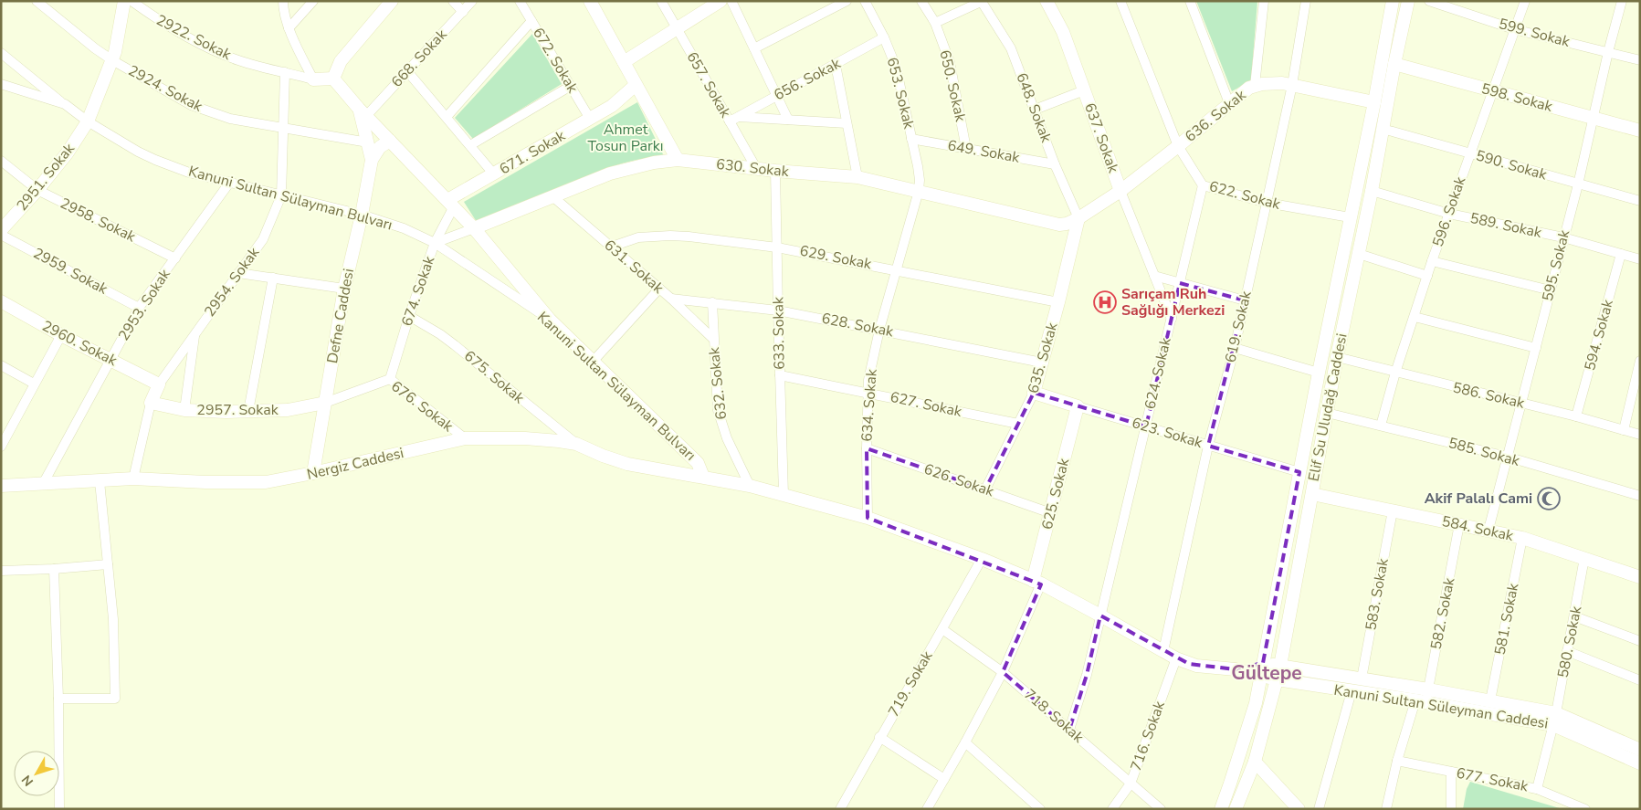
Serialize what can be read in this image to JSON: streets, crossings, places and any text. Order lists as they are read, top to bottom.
{
  "streets": {
    "street": [
      "599. Sokak",
      "2922. Sokak",
      "668. Sokak",
      "672. Sokak",
      "656. Sokak",
      "657. Sokak",
      "650. Sokak",
      "2924. Sokak",
      "653. Sokak",
      "598. Sokak",
      "648. Sokak",
      "636. Sokak",
      "637. Sokak",
      "649. Sokak",
      "671. Sokak",
      "590. Sokak",
      "630. Sokak",
      "2951. Sokak",
      "622. Sokak",
      "Kanuni Sultan Sülayman Bulvarı",
      "596. Sokak",
      "2958. Sokak",
      "589. Sokak",
      "629. Sokak",
      "595. Sokak",
      "631. Sokak",
      "2959. Sokak",
      "2954. Sokak",
      "674. Sokak",
      "2953. Sokak",
      "Defne Caddesi",
      "628. Sokak",
      "619. Sokak",
      "633. Sokak",
      "594. Sokak",
      "2960. Sokak",
      "635. Sokak",
      "624. Sokak",
      "675. Sokak",
      "632. Sokak",
      "586. Sokak",
      "627. Sokak",
      "634. Sokak",
      "676. Sokak",
      "Elif Su Uludağ Caddesi",
      "2957. Sokak",
      "623. Sokak",
      "585. Sokak",
      "Nergiz Caddesi",
      "626. Sokak",
      "625. Sokak",
      "584. Sokak",
      "583. Sokak",
      "582. Sokak",
      "581. Sokak",
      "580. Sokak",
      "719. Sokak",
      "Kanuni Sultan Süleyman Caddesi",
      "718. Sokak",
      "716. Sokak",
      "677. Sokak"
    ]
  },
  "crossings": [
    ["599. Sokak", "596. Sokak"],
    ["599. Sokak", "595. Sokak"],
    ["2922. Sokak", "2954. Sokak"],
    ["672. Sokak", "671. Sokak"],
    ["656. Sokak", "657. Sokak"],
    ["656. Sokak", "653. Sokak"],
    ["657. Sokak", "630. Sokak"],
    ["650. Sokak", "649. Sokak"],
    ["2924. Sokak", "2951. Sokak"],
    ["2924. Sokak", "2954. Sokak"],
    ["653. Sokak", "649. Sokak"],
    ["653. Sokak", "630. Sokak"],
    ["653. Sokak", "634. Sokak"],
    ["598. Sokak", "596. Sokak"],
    ["598. Sokak", "595. Sokak"],
    ["598. Sokak", "Elif Su Uludağ Caddesi"],
    ["648. Sokak", "636. Sokak"],
    ["648. Sokak", "649. Sokak"],
    ["648. Sokak", "630. Sokak"],
    ["648. Sokak", "635. Sokak"],
    ["636. Sokak", "637. Sokak"],
    ["636. Sokak", "630. Sokak"],
    ["636. Sokak", "622. Sokak"],
    ["636. Sokak", "619. Sokak"],
    ["636. Sokak", "635. Sokak"],
    ["636. Sokak", "Elif Su Uludağ Caddesi"],
    ["637. Sokak", "624. Sokak"],
    ["671. Sokak", "674. Sokak"],
    ["590. Sokak", "596. Sokak"],
    ["590. Sokak", "595. Sokak"],
    ["590. Sokak", "Elif Su Uludağ Caddesi"],
    ["630. Sokak", "Kanuni Sultan Sülayman Bulvarı"],
    ["630. Sokak", "631. Sokak"],
    ["630. Sokak", "674. Sokak"],
    ["630. Sokak", "633. Sokak"],
    ["630. Sokak", "635. Sokak"],
    ["630. Sokak", "634. Sokak"],
    ["2951. Sokak", "Kanuni Sultan Sülayman Bulvarı"],
    ["2951. Sokak", "2958. Sokak"],
    ["622. Sokak", "619. Sokak"],
    ["622. Sokak", "624. Sokak"],
    ["622. Sokak", "Elif Su Uludağ Caddesi"],
    ["Kanuni Sultan Sülayman Bulvarı", "2954. Sokak"],
    ["Kanuni Sultan Sülayman Bulvarı", "674. Sokak"],
    ["Kanuni Sultan Sülayman Bulvarı", "2953. Sokak"],
    ["Kanuni Sultan Sülayman Bulvarı", "Defne Caddesi"],
    ["Kanuni Sultan Sülayman Bulvarı", "619. Sokak"],
    ["Kanuni Sultan Sülayman Bulvarı", "633. Sokak"],
    ["Kanuni Sultan Sülayman Bulvarı", "624. Sokak"],
    ["Kanuni Sultan Sülayman Bulvarı", "632. Sokak"],
    ["Kanuni Sultan Sülayman Bulvarı", "634. Sokak"],
    ["Kanuni Sultan Sülayman Bulvarı", "Nergiz Caddesi"],
    ["Kanuni Sultan Sülayman Bulvarı", "625. Sokak"],
    ["Kanuni Sultan Sülayman Bulvarı", "719. Sokak"],
    ["Kanuni Sultan Sülayman Bulvarı", "Kanuni Sultan Süleyman Caddesi"],
    ["Kanuni Sultan Sülayman Bulvarı", "716. Sokak"],
    ["596. Sokak", "589. Sokak"],
    ["596. Sokak", "586. Sokak"],
    ["596. Sokak", "585. Sokak"],
    ["2958. Sokak", "2953. Sokak"],
    ["589. Sokak", "595. Sokak"],
    ["589. Sokak", "594. Sokak"],
    ["589. Sokak", "Elif Su Uludağ Caddesi"],
    ["629. Sokak", "631. Sokak"],
    ["629. Sokak", "633. Sokak"],
    ["629. Sokak", "635. Sokak"],
    ["629. Sokak", "634. Sokak"],
    ["595. Sokak", "586. Sokak"],
    ["595. Sokak", "585. Sokak"],
    ["595. Sokak", "584. Sokak"],
    ["631. Sokak", "628. Sokak"],
    ["631. Sokak", "632. Sokak"],
    ["2959. Sokak", "2953. Sokak"],
    ["2954. Sokak", "2960. Sokak"],
    ["2954. Sokak", "2957. Sokak"],
    ["2954. Sokak", "Nergiz Caddesi"],
    ["674. Sokak", "675. Sokak"],
    ["674. Sokak", "676. Sokak"],
    ["2953. Sokak", "2960. Sokak"],
    ["2953. Sokak", "Nergiz Caddesi"],
    ["Defne Caddesi", "676. Sokak"],
    ["Defne Caddesi", "2957. Sokak"],
    ["Defne Caddesi", "Nergiz Caddesi"],
    ["628. Sokak", "633. Sokak"],
    ["628. Sokak", "635. Sokak"],
    ["628. Sokak", "632. Sokak"],
    ["628. Sokak", "634. Sokak"],
    ["619. Sokak", "623. Sokak"],
    ["633. Sokak", "627. Sokak"],
    ["594. Sokak", "586. Sokak"],
    ["635. Sokak", "627. Sokak"],
    ["635. Sokak", "623. Sokak"],
    ["635. Sokak", "626. Sokak"],
    ["624. Sokak", "623. Sokak"],
    ["624. Sokak", "718. Sokak"],
    ["675. Sokak", "Nergiz Caddesi"],
    ["586. Sokak", "Elif Su Uludağ Caddesi"],
    ["627. Sokak", "634. Sokak"],
    ["634. Sokak", "626. Sokak"],
    ["676. Sokak", "2957. Sokak"],
    ["676. Sokak", "Nergiz Caddesi"],
    ["Elif Su Uludağ Caddesi", "623. Sokak"],
    ["Elif Su Uludağ Caddesi", "585. Sokak"],
    ["Elif Su Uludağ Caddesi", "584. Sokak"],
    ["Elif Su Uludağ Caddesi", "Kanuni Sultan Süleyman Caddesi"],
    ["623. Sokak", "625. Sokak"],
    ["626. Sokak", "625. Sokak"],
    ["584. Sokak", "583. Sokak"],
    ["584. Sokak", "582. Sokak"],
    ["584. Sokak", "581. Sokak"],
    ["584. Sokak", "580. Sokak"],
    ["582. Sokak", "Kanuni Sultan Süleyman Caddesi"],
    ["582. Sokak", "677. Sokak"],
    ["580. Sokak", "Kanuni Sultan Süleyman Caddesi"],
    ["580. Sokak", "677. Sokak"],
    ["719. Sokak", "718. Sokak"],
    ["718. Sokak", "716. Sokak"]
  ],
  "districts": ["Gültepe"],
  "parks": ["Ahmet Tosun Parkı"],
  "places": {
    "hospital": ["Sarıçam Ruh Sağlığı Merkezi"],
    "mosque": ["Akif Palalı Cami"]
  },
  "north": "bottom left"
}
